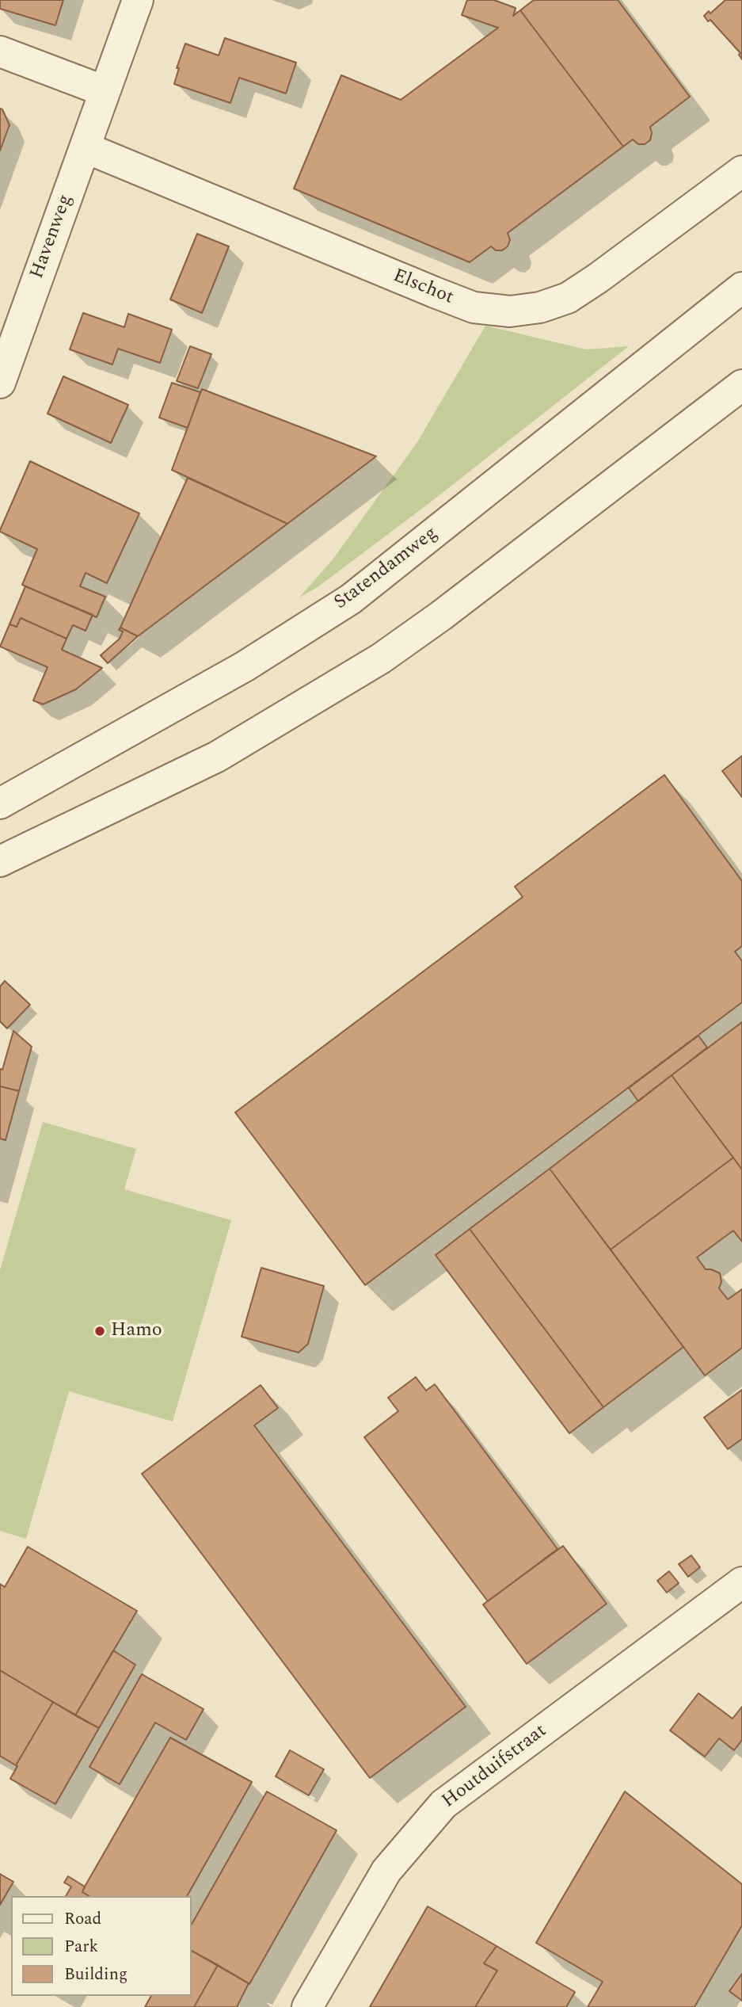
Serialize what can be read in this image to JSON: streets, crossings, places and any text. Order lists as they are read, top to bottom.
{
  "streets": {
    "street": [
      "Havenweg",
      "Elschot",
      "Statendamweg",
      "Houtduifstraat"
    ]
  },
  "crossings": [
    ["Havenweg", "Elschot"]
  ],
  "places": ["Hamo"],
  "legend": ["Road", "Park", "Building"]
}
